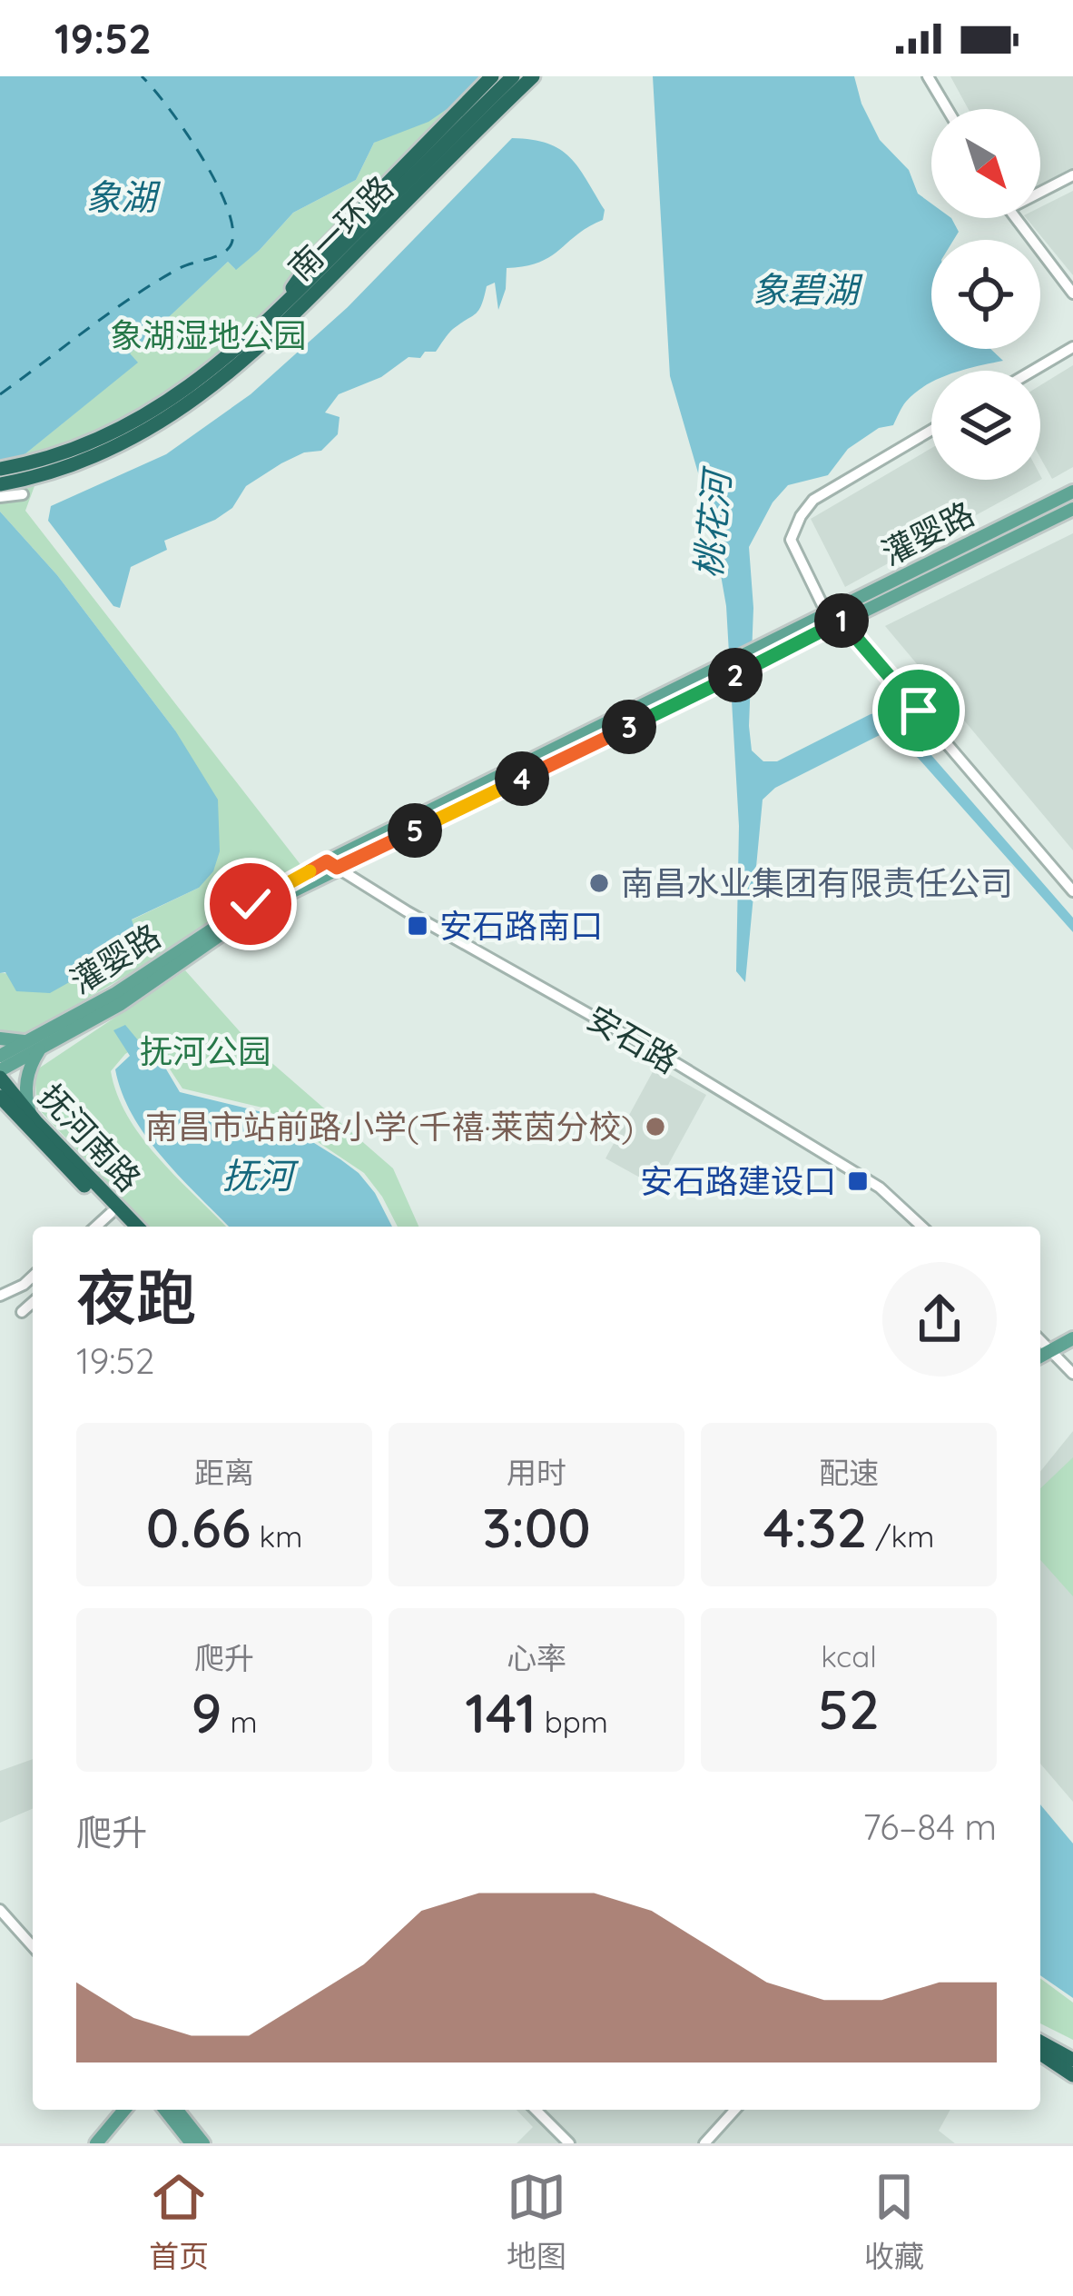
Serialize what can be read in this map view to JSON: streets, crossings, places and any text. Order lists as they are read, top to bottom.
{
  "streets": {
    "highway": ["南一环路", "抚河南路"],
    "main road": ["灌婴路"],
    "street": ["安石路"]
  },
  "crossings": [
    ["灌婴路", "安石路"],
    ["灌婴路", "抚河南路"]
  ],
  "water": [
    "象湖",
    "象碧湖",
    "桃花河",
    "抚河"
  ],
  "parks": ["象湖湿地公园", "抚河公园"],
  "places": {
    "other": ["南昌水业集团有限责任公司", "南昌市站前路小学(千禧·莱茵分校)"],
    "transit": ["安石路南口", "安石路建设口"]
  },
  "north": "bottom right",
  "page": {
    "status": "19:52",
    "pins": [
      "1",
      "2",
      "3",
      "4",
      "5"
    ],
    "heading": ["夜跑", "19:52"],
    "stats": [
      ["距离", "0.66 km"],
      ["用时", "3:00"],
      ["配速", "4:32 /km"],
      ["爬升", "9 m"],
      ["心率", "141 bpm"],
      ["kcal", "52"]
    ],
    "chart": ["爬升", "76–84 m"],
    "tabs": ["首页", "地图", "收藏"]
  }
}
